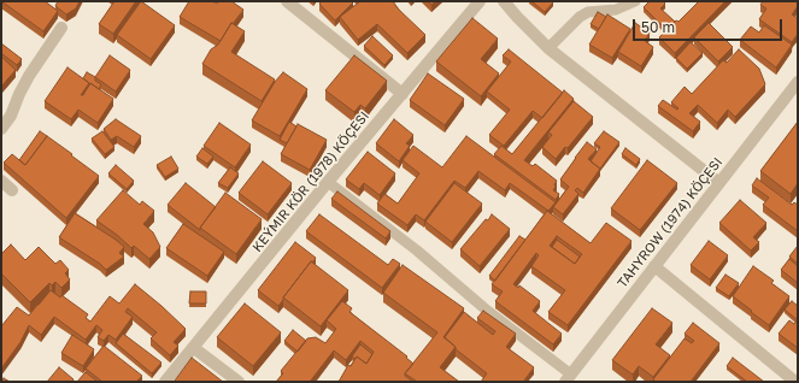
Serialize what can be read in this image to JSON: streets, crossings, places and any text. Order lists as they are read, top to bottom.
{
  "streets": {
    "street": ["KEÝMIR KÖR (1978) KÖÇESI", "TAHYROW (1974) KÖÇESI"]
  },
  "scale_bar": "50 m"
}
